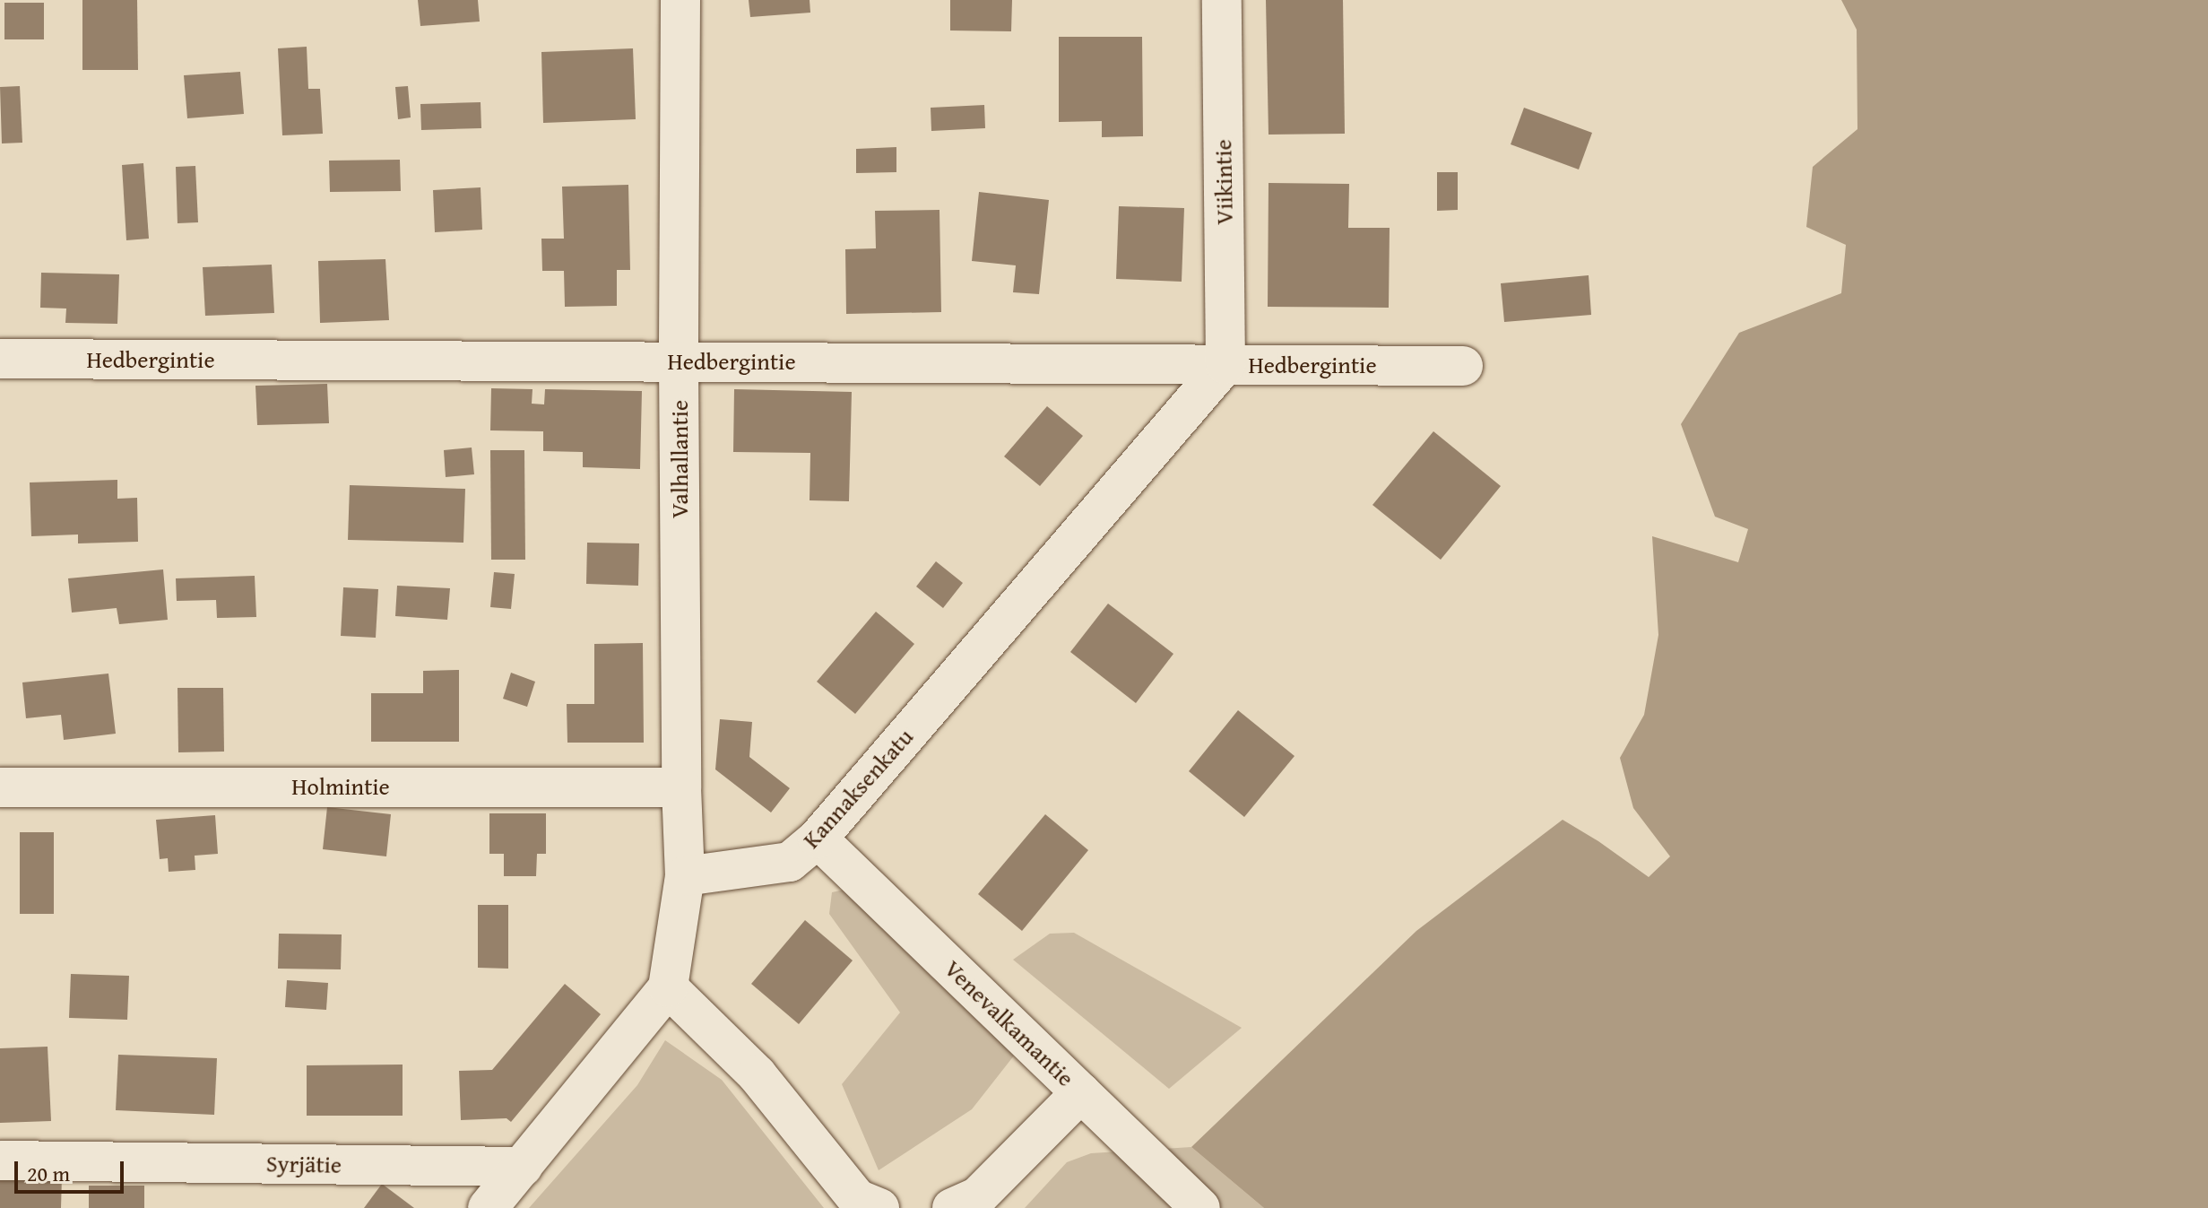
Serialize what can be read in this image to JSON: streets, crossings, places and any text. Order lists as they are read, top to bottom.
{
  "streets": {
    "street": [
      "Viikintie",
      "Hedbergintie",
      "Valhallantie",
      "Holmintie",
      "Kannaksenkatu",
      "Venevalkamantie",
      "Syrjätie"
    ]
  },
  "crossings": [
    ["Viikintie", "Hedbergintie"],
    ["Viikintie", "Kannaksenkatu"],
    ["Hedbergintie", "Valhallantie"],
    ["Hedbergintie", "Kannaksenkatu"],
    ["Valhallantie", "Holmintie"],
    ["Valhallantie", "Kannaksenkatu"],
    ["Kannaksenkatu", "Venevalkamantie"]
  ],
  "scale_bar": "20 m"
}
